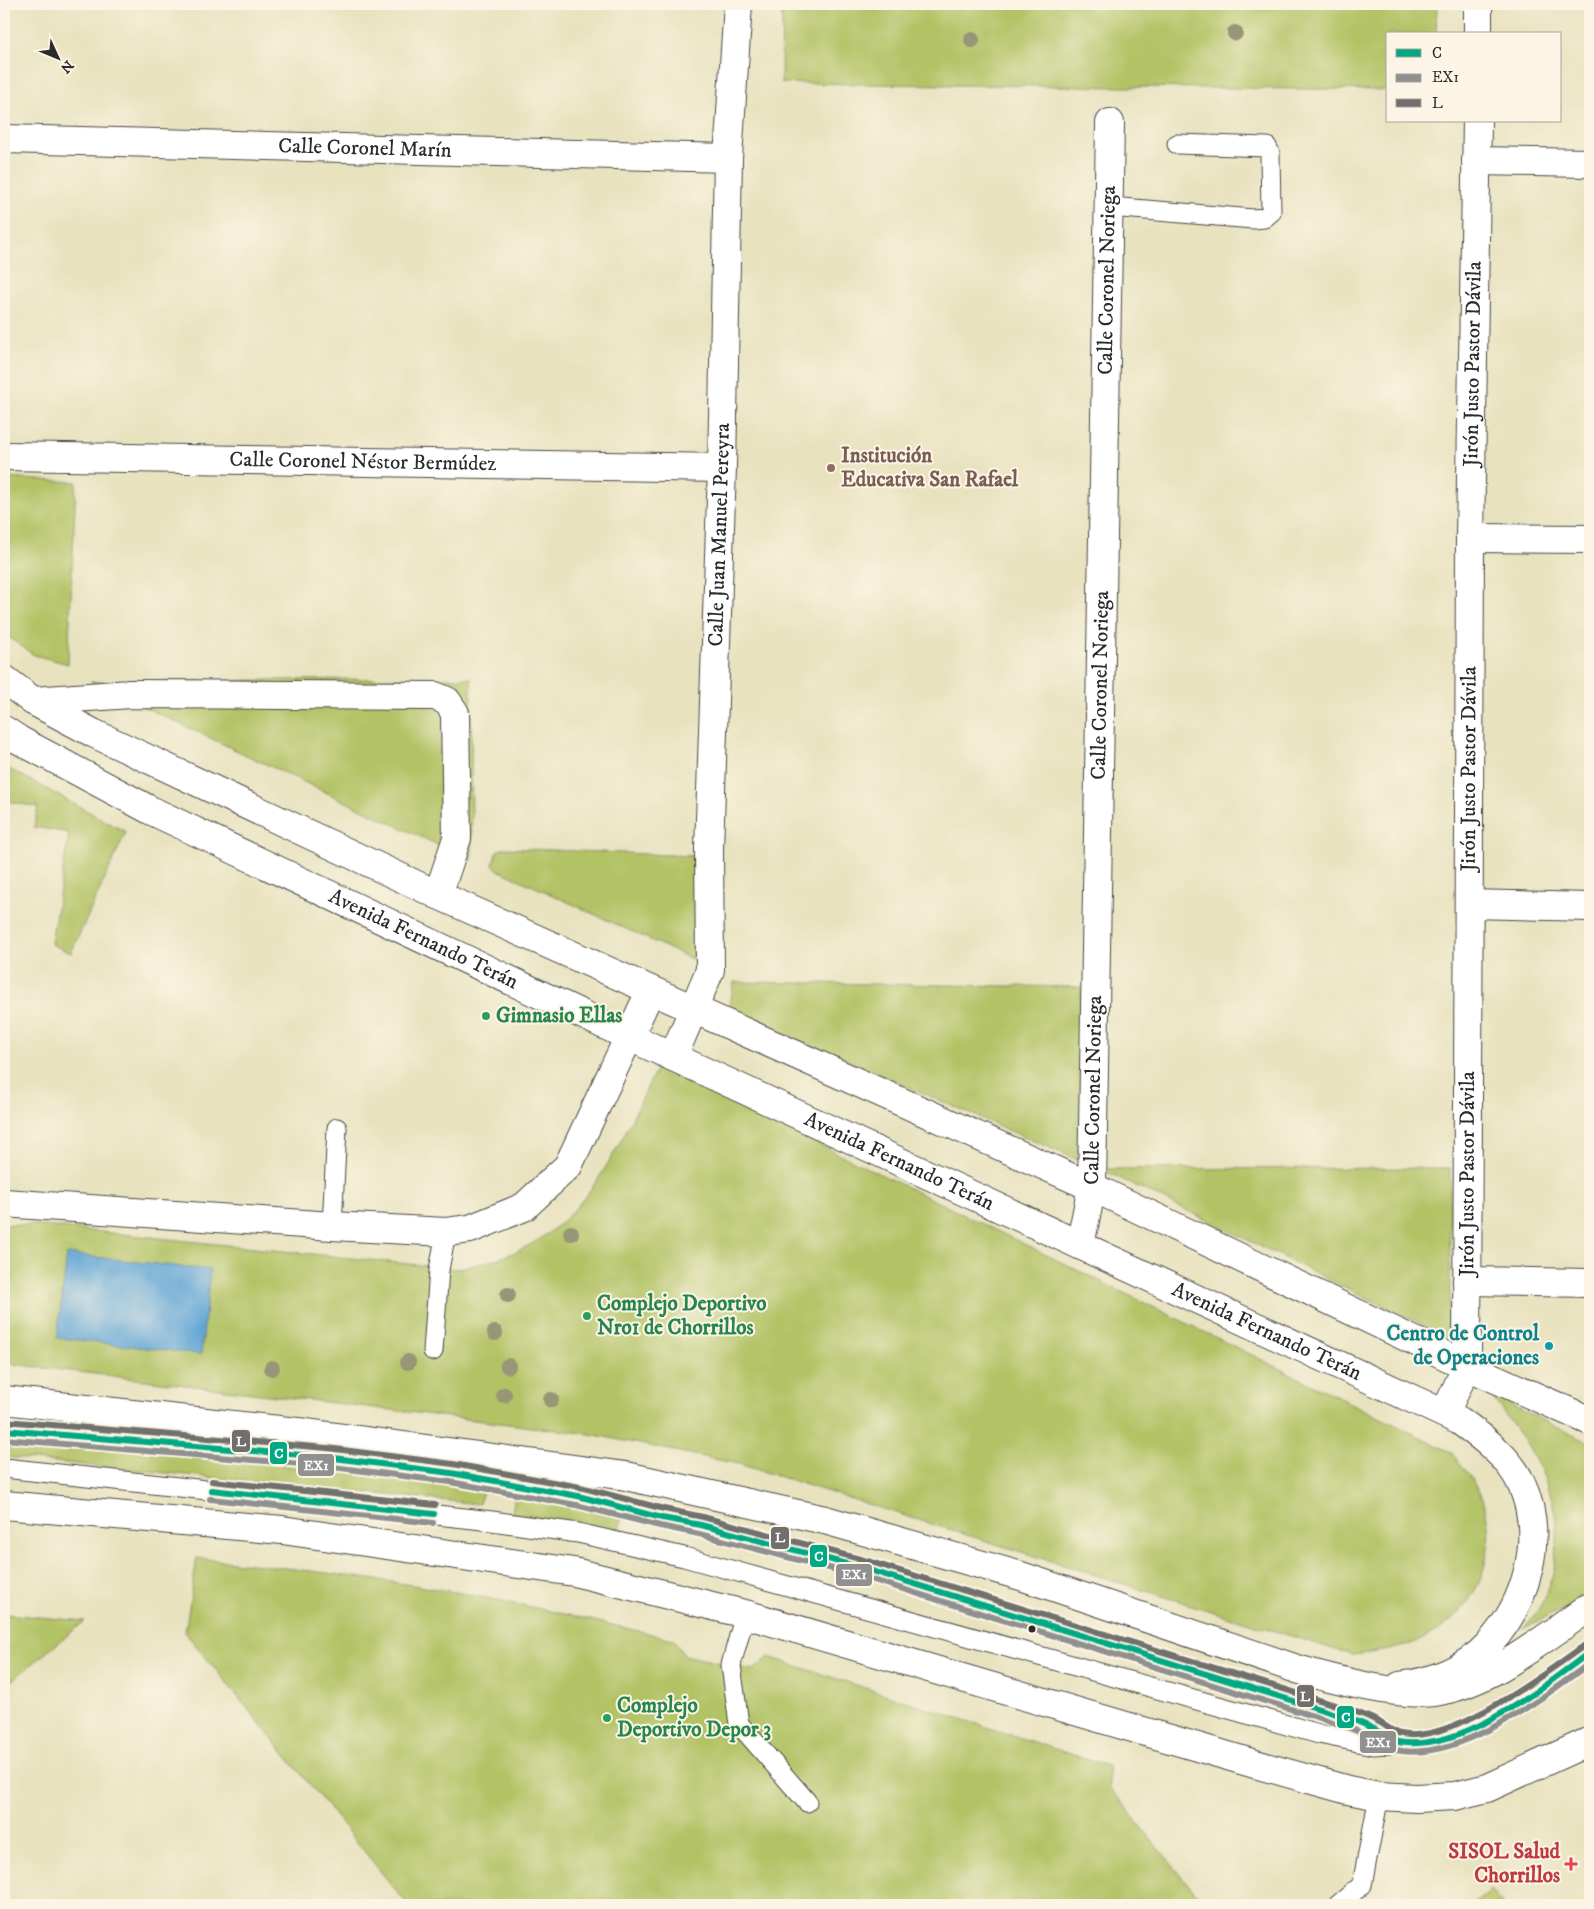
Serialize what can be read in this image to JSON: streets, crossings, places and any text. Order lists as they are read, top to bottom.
{
  "streets": {
    "main road": [
      "Calle Coronel Marín",
      "Calle Coronel Noriega",
      "Jirón Justo Pastor Dávila",
      "Calle Coronel Néstor Bermúdez",
      "Calle Juan Manuel Pereyra",
      "Avenida Fernando Terán"
    ]
  },
  "crossings": [
    ["Calle Coronel Marín", "Calle Juan Manuel Pereyra"],
    ["Calle Coronel Noriega", "Avenida Fernando Terán"],
    ["Jirón Justo Pastor Dávila", "Avenida Fernando Terán"],
    ["Calle Coronel Néstor Bermúdez", "Calle Juan Manuel Pereyra"],
    ["Calle Juan Manuel Pereyra", "Avenida Fernando Terán"]
  ],
  "places": {
    "other": [
      "Institución Educativa San Rafael",
      "Gimnasio Ellas",
      "Complejo Deportivo Nro1 de Chorrillos",
      "Centro de Control de Operaciones",
      "Complejo Deportivo Depor 3"
    ],
    "health": ["SISOL Salud Chorrillos"]
  },
  "lines": ["transit line L", "transit line C", "transit line EX1"],
  "legend": ["C", "EX1", "L"],
  "north": "bottom right"
}
